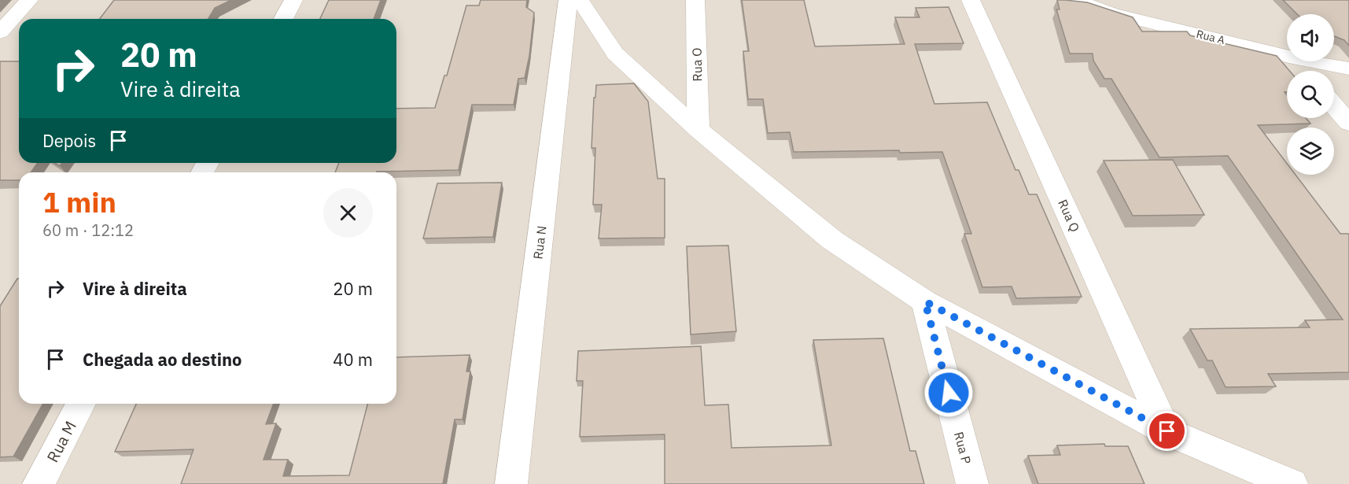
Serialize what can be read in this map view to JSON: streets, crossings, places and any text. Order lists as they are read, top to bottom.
{
  "streets": {
    "street": [
      "Rua A",
      "Rua O",
      "Rua Q",
      "Rua N",
      "Rua M",
      "Rua P"
    ]
  },
  "page": {
    "turn": ["20 m", "Vire à direita"],
    "then": "Depois",
    "heading": ["1 min", "60 m · 12:12"],
    "list": [
      {
        "name": "Vire à direita",
        "value": "20 m"
      },
      {
        "name": "Chegada ao destino",
        "value": "40 m"
      }
    ]
  }
}
